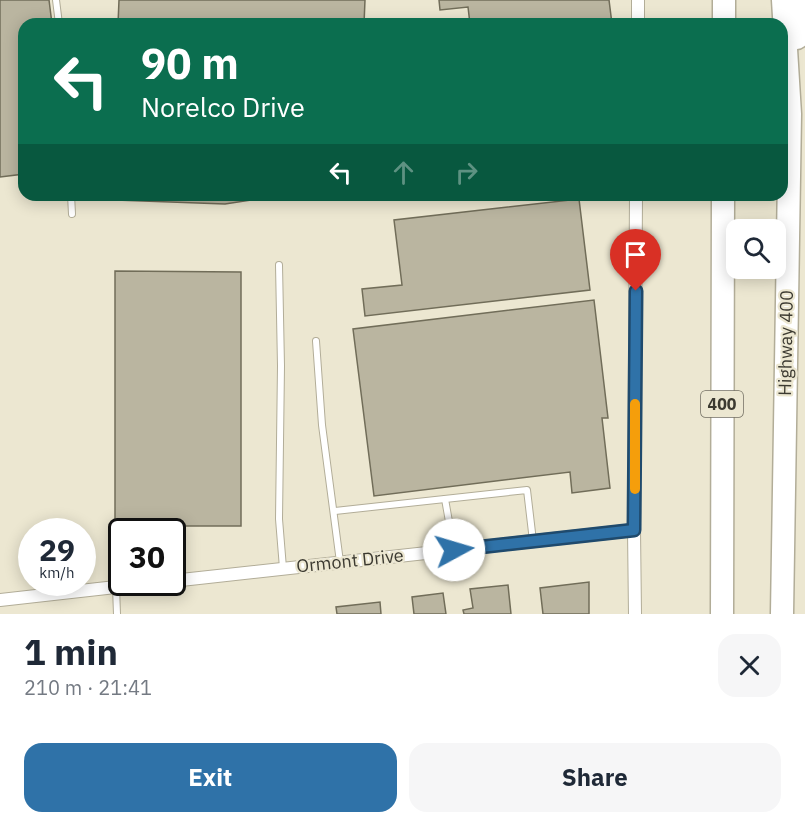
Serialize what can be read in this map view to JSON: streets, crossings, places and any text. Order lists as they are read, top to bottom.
{
  "streets": {
    "highway": ["Highway 400", "400"],
    "street": ["Ormont Drive"]
  },
  "page": {
    "turn": ["90 m", "Norelco Drive"],
    "speed": "29 km/h",
    "limit": "30",
    "heading": ["1 min", "210 m · 21:41"],
    "buttons": ["Exit", "Share"]
  }
}
